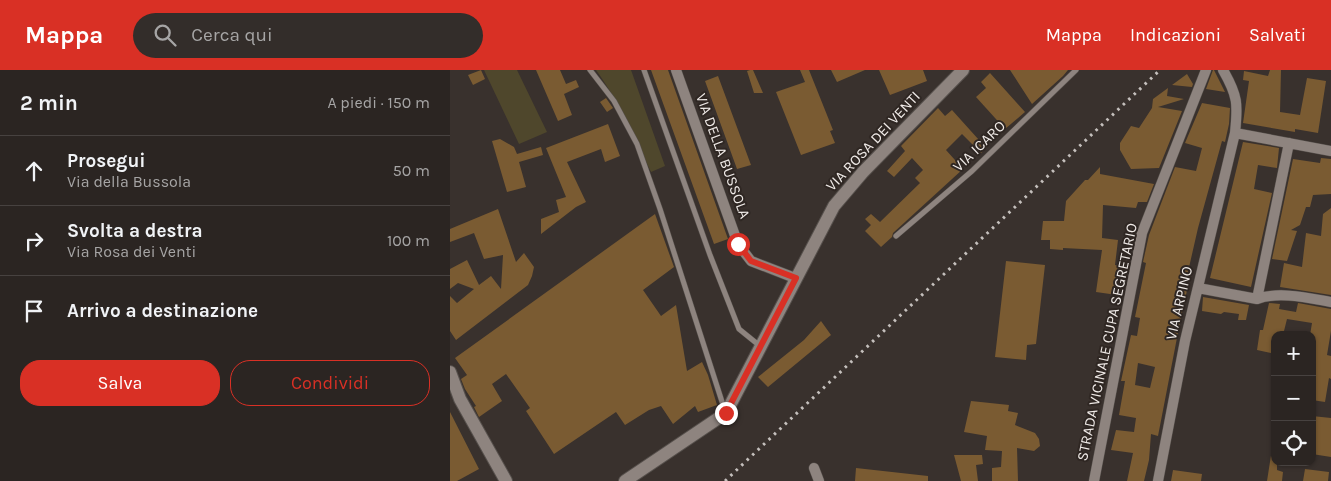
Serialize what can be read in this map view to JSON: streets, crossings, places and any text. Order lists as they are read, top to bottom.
{
  "streets": {
    "street": [
      "VIA ROSA DEI VENTI",
      "VIA DELLA BUSSOLA",
      "VIA ARPINO",
      "STRADA VICINALE CUPA SEGRETARIO"
    ],
    "lane": ["VIA ICARO"]
  },
  "crossings": [
    ["VIA ROSA DEI VENTI", "VIA DELLA BUSSOLA"]
  ],
  "page": {
    "header": "Mappa",
    "search": "Cerca qui",
    "nav": ["Mappa", "Indicazioni", "Salvati"],
    "heading": ["2 min", "A piedi · 150 m"],
    "list": [
      ["Prosegui", "Via della Bussola", "50 m"],
      ["Svolta a destra", "Via Rosa dei Venti", "100 m"],
      "Arrivo a destinazione"
    ],
    "map_buttons": ["+", "−"],
    "buttons": ["Salva", "Condividi"]
  }
}
